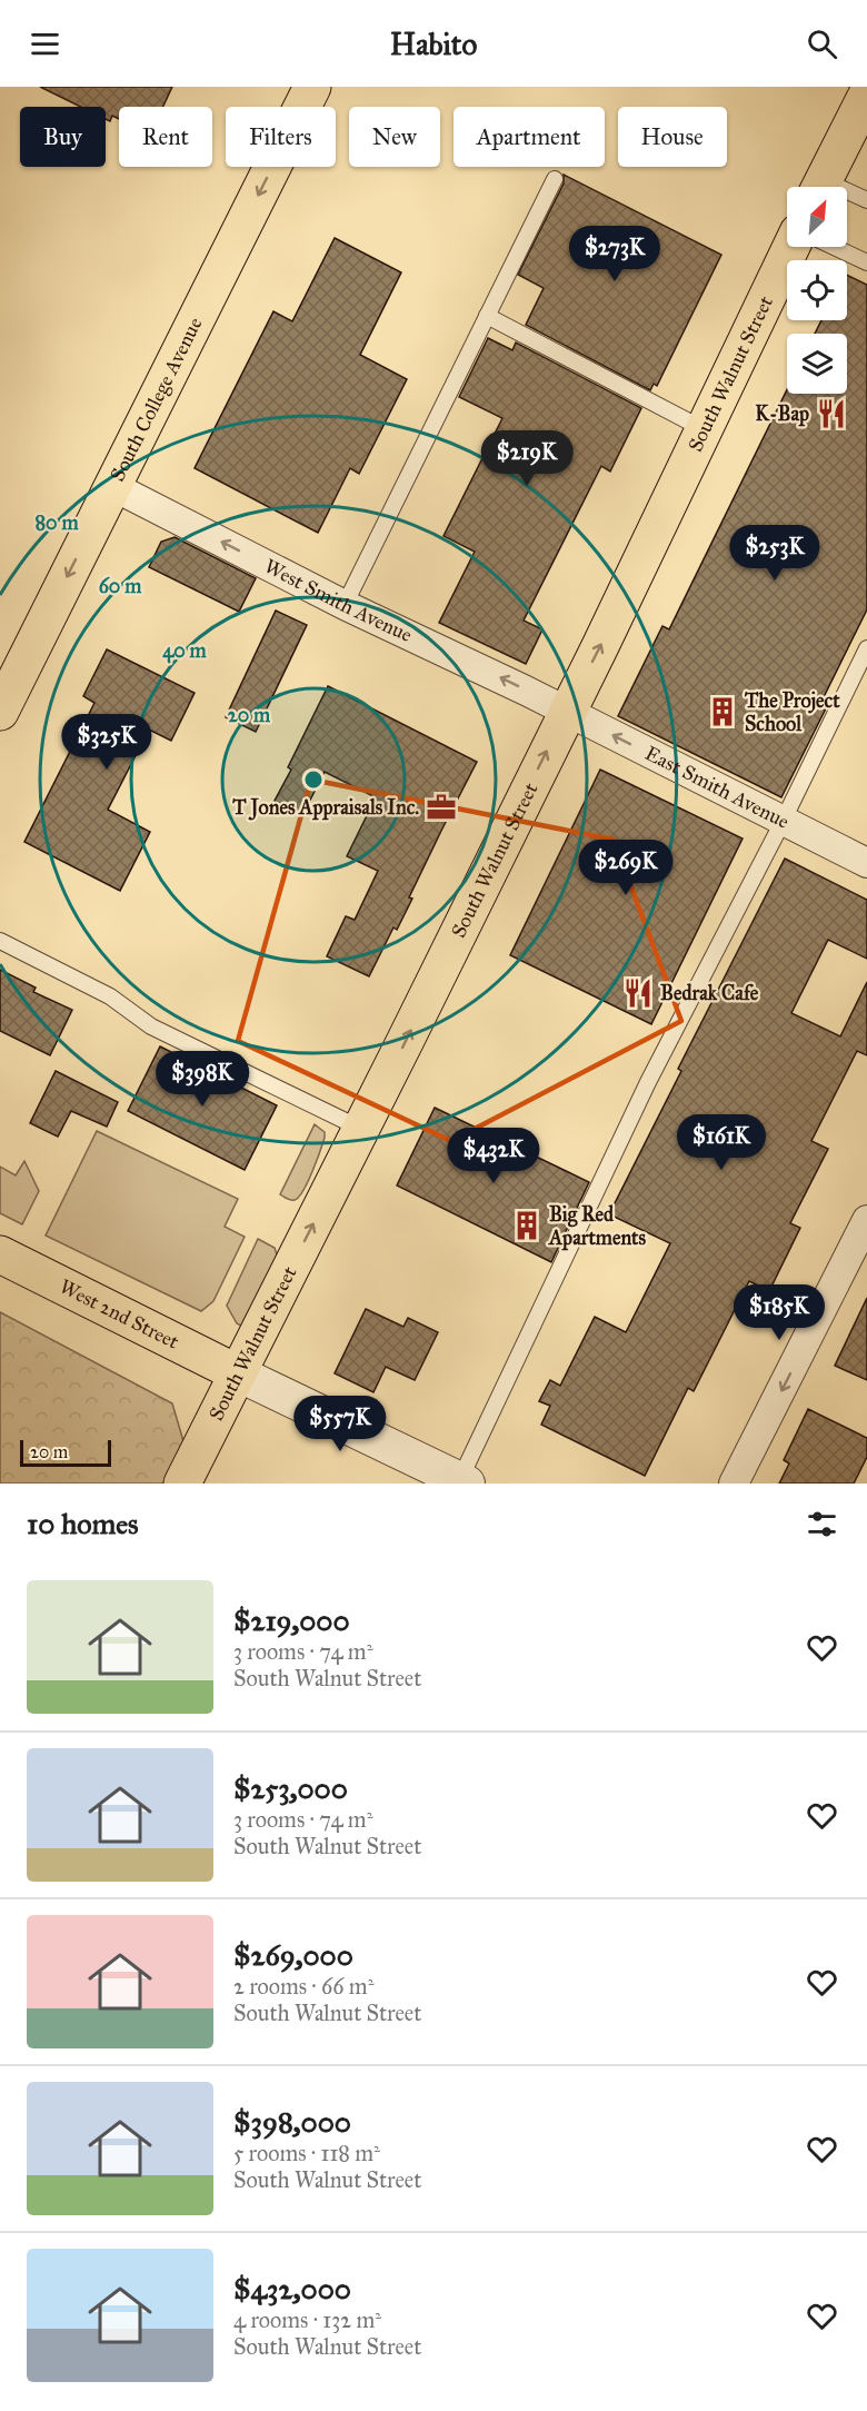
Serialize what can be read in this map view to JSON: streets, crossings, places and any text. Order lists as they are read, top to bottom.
{
  "streets": {
    "main road": ["South Walnut Street", "South College Avenue", "West 2nd Street"],
    "street": ["West Smith Avenue", "East Smith Avenue"]
  },
  "crossings": [
    ["South Walnut Street", "West Smith Avenue"],
    ["South Walnut Street", "East Smith Avenue"],
    ["South Walnut Street", "West 2nd Street"],
    ["South College Avenue", "West Smith Avenue"],
    ["West Smith Avenue", "East Smith Avenue"]
  ],
  "one_way": [
    "South Walnut Street",
    "South College Avenue",
    "West Smith Avenue",
    "East Smith Avenue"
  ],
  "places": {
    "restaurant": ["K-Bap", "Bedrak Cafe"],
    "building": ["The Project School", "Big Red Apartments"],
    "office": ["T Jones Appraisals Inc."]
  },
  "scale_bar": "20 m",
  "north": "top right",
  "page": {
    "header": "Habito",
    "chip": [
      "Buy",
      "Rent",
      "Filters",
      "New",
      "Apartment",
      "House"
    ],
    "price": [
      "$273K",
      "$219K",
      "$253K",
      "$325K",
      "$269K",
      "$398K",
      "$161K",
      "$432K",
      "$185K",
      "$557K"
    ],
    "scale": "20 m",
    "heading": "10 homes",
    "list": [
      {
        "name": "$219,000",
        "note": "3 rooms · 74 m² · South Walnut Street"
      },
      {
        "name": "$253,000",
        "note": "3 rooms · 74 m² · South Walnut Street"
      },
      {
        "name": "$269,000",
        "note": "2 rooms · 66 m² · South Walnut Street"
      },
      {
        "name": "$398,000",
        "note": "5 rooms · 118 m² · South Walnut Street"
      },
      {
        "name": "$432,000",
        "note": "4 rooms · 132 m² · South Walnut Street"
      }
    ]
  },
  "rings": [
    "80 m",
    "60 m",
    "40 m",
    "20 m"
  ]
}
